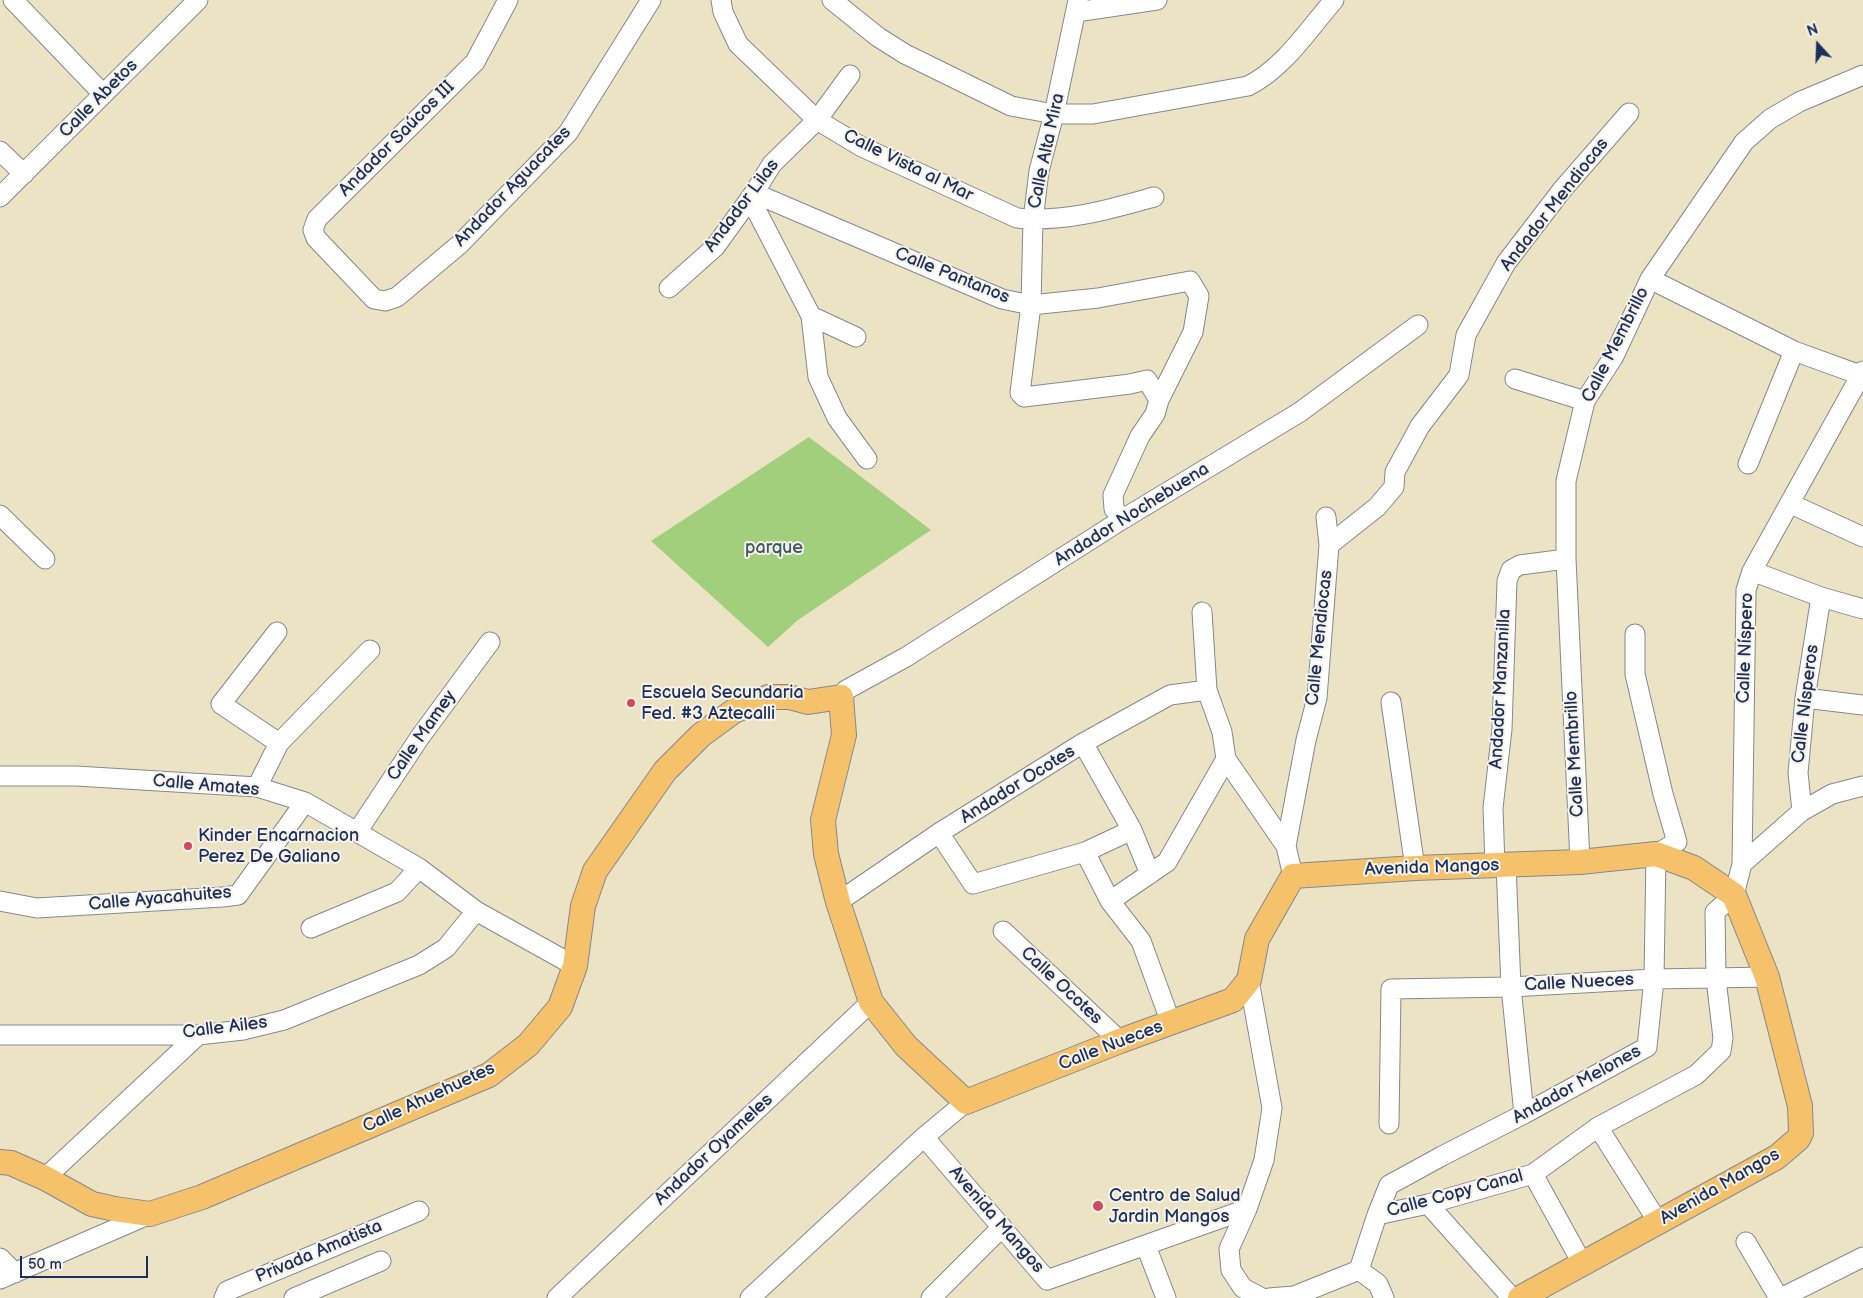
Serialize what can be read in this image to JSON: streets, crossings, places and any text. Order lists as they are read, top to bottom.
{
  "streets": {
    "main road": ["Avenida Mangos", "Calle Nueces", "Calle Ahuehuetes"],
    "street": [
      "Calle Abetos",
      "Andador Saúcos III",
      "Calle Alta Mira",
      "Calle Vista al Mar",
      "Andador Aguacates",
      "Andador Mendiocas",
      "Andador Lilas",
      "Calle Pantanos",
      "Calle Membrillo",
      "Andador Nochebuena",
      "Calle Mendiocas",
      "Calle Níspero",
      "Andador Manzanilla",
      "Calle Nísperos",
      "Calle Mamey",
      "Andador Ocotes",
      "Calle Amates",
      "Calle Ayacahuites",
      "Calle Ocotes",
      "Calle Ailes",
      "Andador Melones",
      "Andador Oyameles",
      "Calle Copy Canal",
      "Privada Amatista"
    ]
  },
  "crossings": [
    ["Andador Saúcos III", "Andador Aguacates"],
    ["Calle Alta Mira", "Calle Vista al Mar"],
    ["Calle Alta Mira", "Calle Pantanos"],
    ["Calle Vista al Mar", "Andador Lilas"],
    ["Andador Mendiocas", "Calle Mendiocas"],
    ["Andador Lilas", "Calle Pantanos"],
    ["Calle Membrillo", "Andador Manzanilla"],
    ["Calle Membrillo", "Avenida Mangos"],
    ["Andador Nochebuena", "Calle Ahuehuetes"],
    ["Calle Níspero", "Avenida Mangos"],
    ["Calle Níspero", "Calle Copy Canal"],
    ["Andador Manzanilla", "Avenida Mangos"],
    ["Andador Manzanilla", "Calle Nueces"],
    ["Andador Manzanilla", "Andador Melones"],
    ["Calle Mamey", "Calle Amates"],
    ["Calle Amates", "Calle Ayacahuites"],
    ["Calle Amates", "Calle Ailes"],
    ["Calle Amates", "Calle Ahuehuetes"],
    ["Avenida Mangos", "Calle Nueces"],
    ["Avenida Mangos", "Andador Melones"],
    ["Avenida Mangos", "Calle Copy Canal"],
    ["Calle Nueces", "Calle Ocotes"],
    ["Calle Nueces", "Andador Melones"],
    ["Calle Nueces", "Calle Copy Canal"],
    ["Andador Melones", "Calle Copy Canal"]
  ],
  "parks": ["parque"],
  "places": ["Escuela Secundaria Fed. #3 Aztecalli", "Kinder Encarnacion Perez De Galiano", "Centro de Salud Jardin Mangos"],
  "scale_bar": "50 m",
  "north": "top"
}
